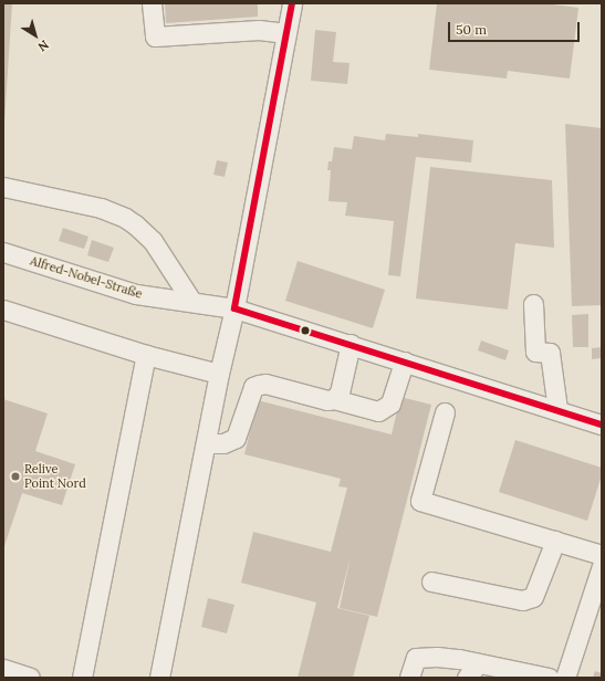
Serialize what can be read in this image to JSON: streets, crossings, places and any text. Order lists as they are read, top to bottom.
{
  "streets": {
    "street": ["Alfred-Nobel-Straße"]
  },
  "places": ["Relive Point Nord"],
  "scale_bar": "50 m",
  "north": "bottom right"
}
